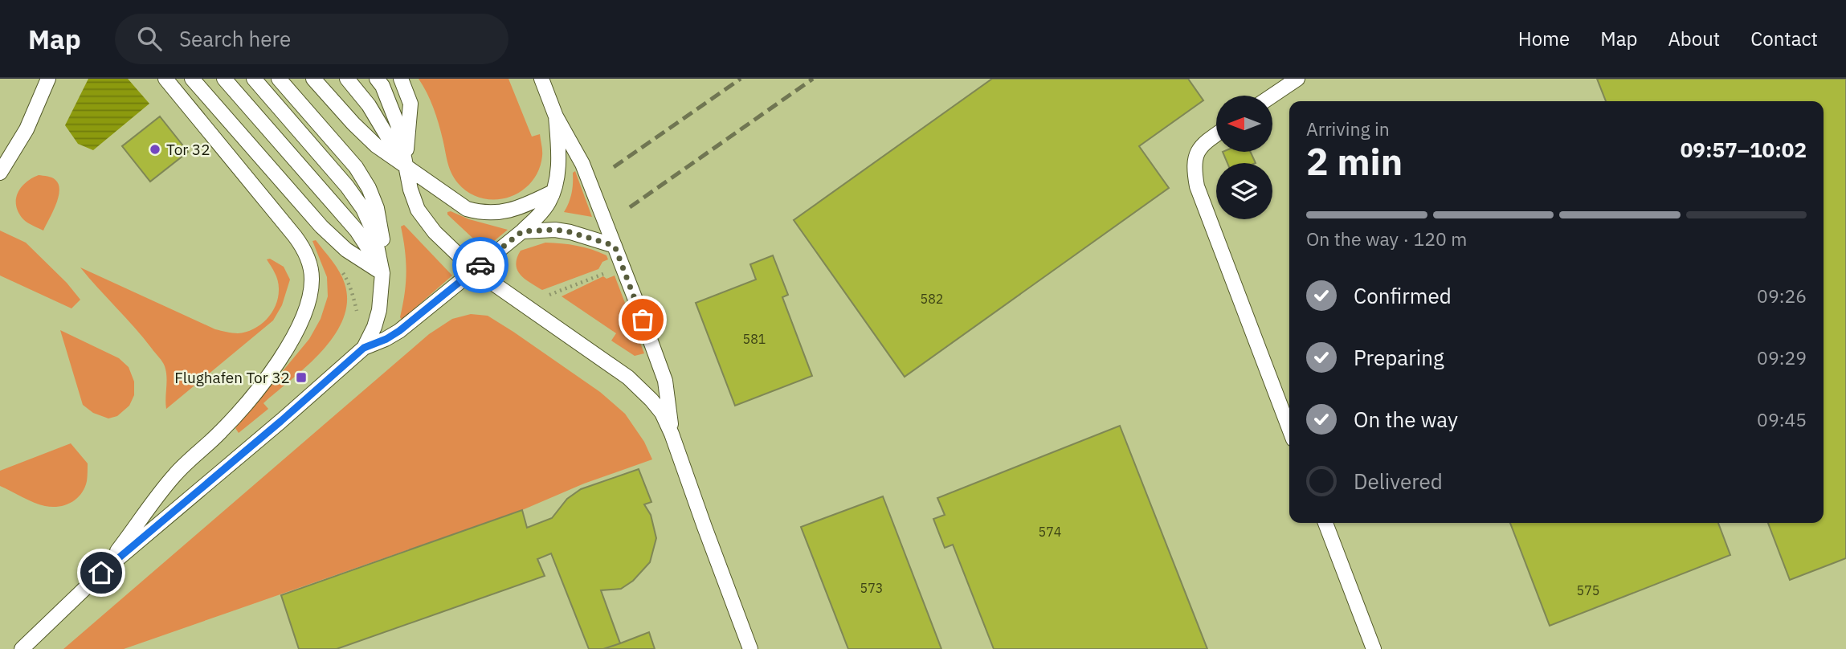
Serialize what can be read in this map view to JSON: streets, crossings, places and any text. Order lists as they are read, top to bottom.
{
  "places": {
    "other": ["Tor 32"],
    "transit": ["Flughafen Tor 32"]
  },
  "house_numbers": [
    "582",
    "581",
    "574",
    "573",
    "575"
  ],
  "north": "left",
  "page": {
    "header": "Map",
    "search": "Search here",
    "nav": [
      "Home",
      "Map",
      "About",
      "Contact"
    ],
    "heading": ["2 min", "Arriving in", "09:57–10:02"],
    "bar": "On the way · 120 m",
    "list": [
      ["Confirmed", "09:26"],
      ["Preparing", "09:29"],
      ["On the way", "09:45"],
      "Delivered"
    ]
  }
}
